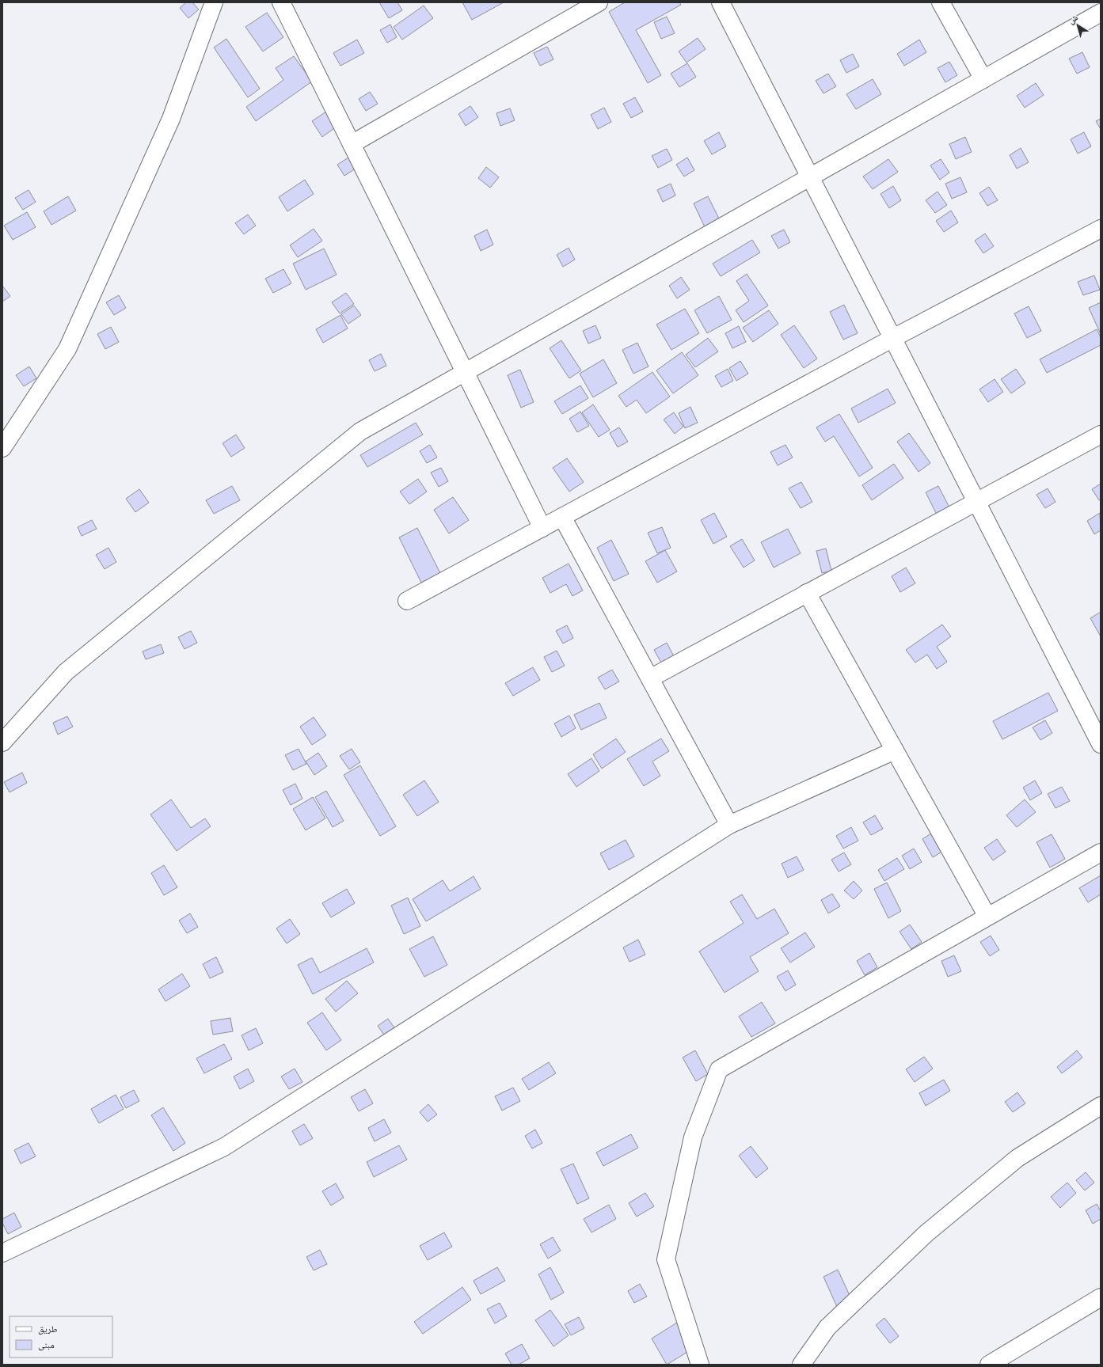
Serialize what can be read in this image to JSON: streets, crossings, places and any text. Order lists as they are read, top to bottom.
{
  "legend": ["طريق", "مبنى"],
  "north": "top left"
}
